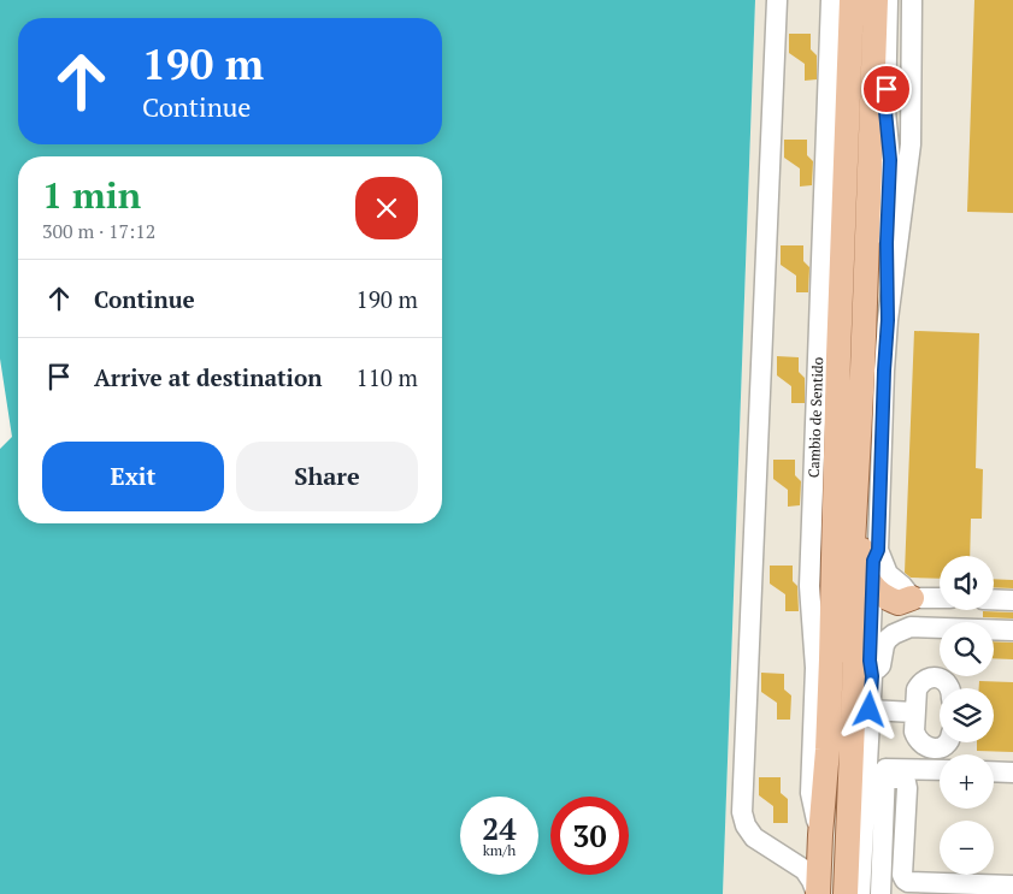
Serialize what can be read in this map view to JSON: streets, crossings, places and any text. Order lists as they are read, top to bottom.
{
  "streets": {
    "street": ["Cambio de Sentido"]
  },
  "page": {
    "turn": ["190 m", "Continue"],
    "heading": ["1 min", "300 m · 17:12"],
    "list": [
      {
        "name": "Continue",
        "value": "190 m"
      },
      {
        "name": "Arrive at destination",
        "value": "110 m"
      }
    ],
    "buttons": ["Exit", "Share"],
    "map_buttons": ["+", "−"],
    "speed": "24 km/h",
    "limit": "30"
  }
}
